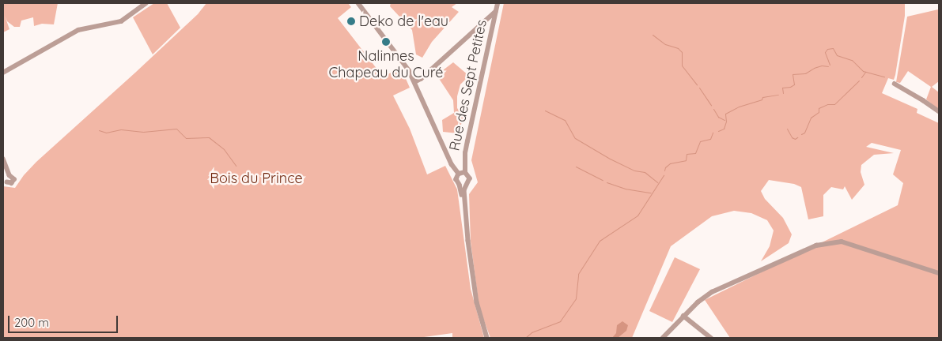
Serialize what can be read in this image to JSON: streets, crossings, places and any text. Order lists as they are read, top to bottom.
{
  "streets": {
    "street": ["Rue des Sept Petites"]
  },
  "parks": ["Bois du Prince"],
  "places": ["Deko de l'eau", "Nalinnes Chapeau du Curé"],
  "scale_bar": "200 m"
}
